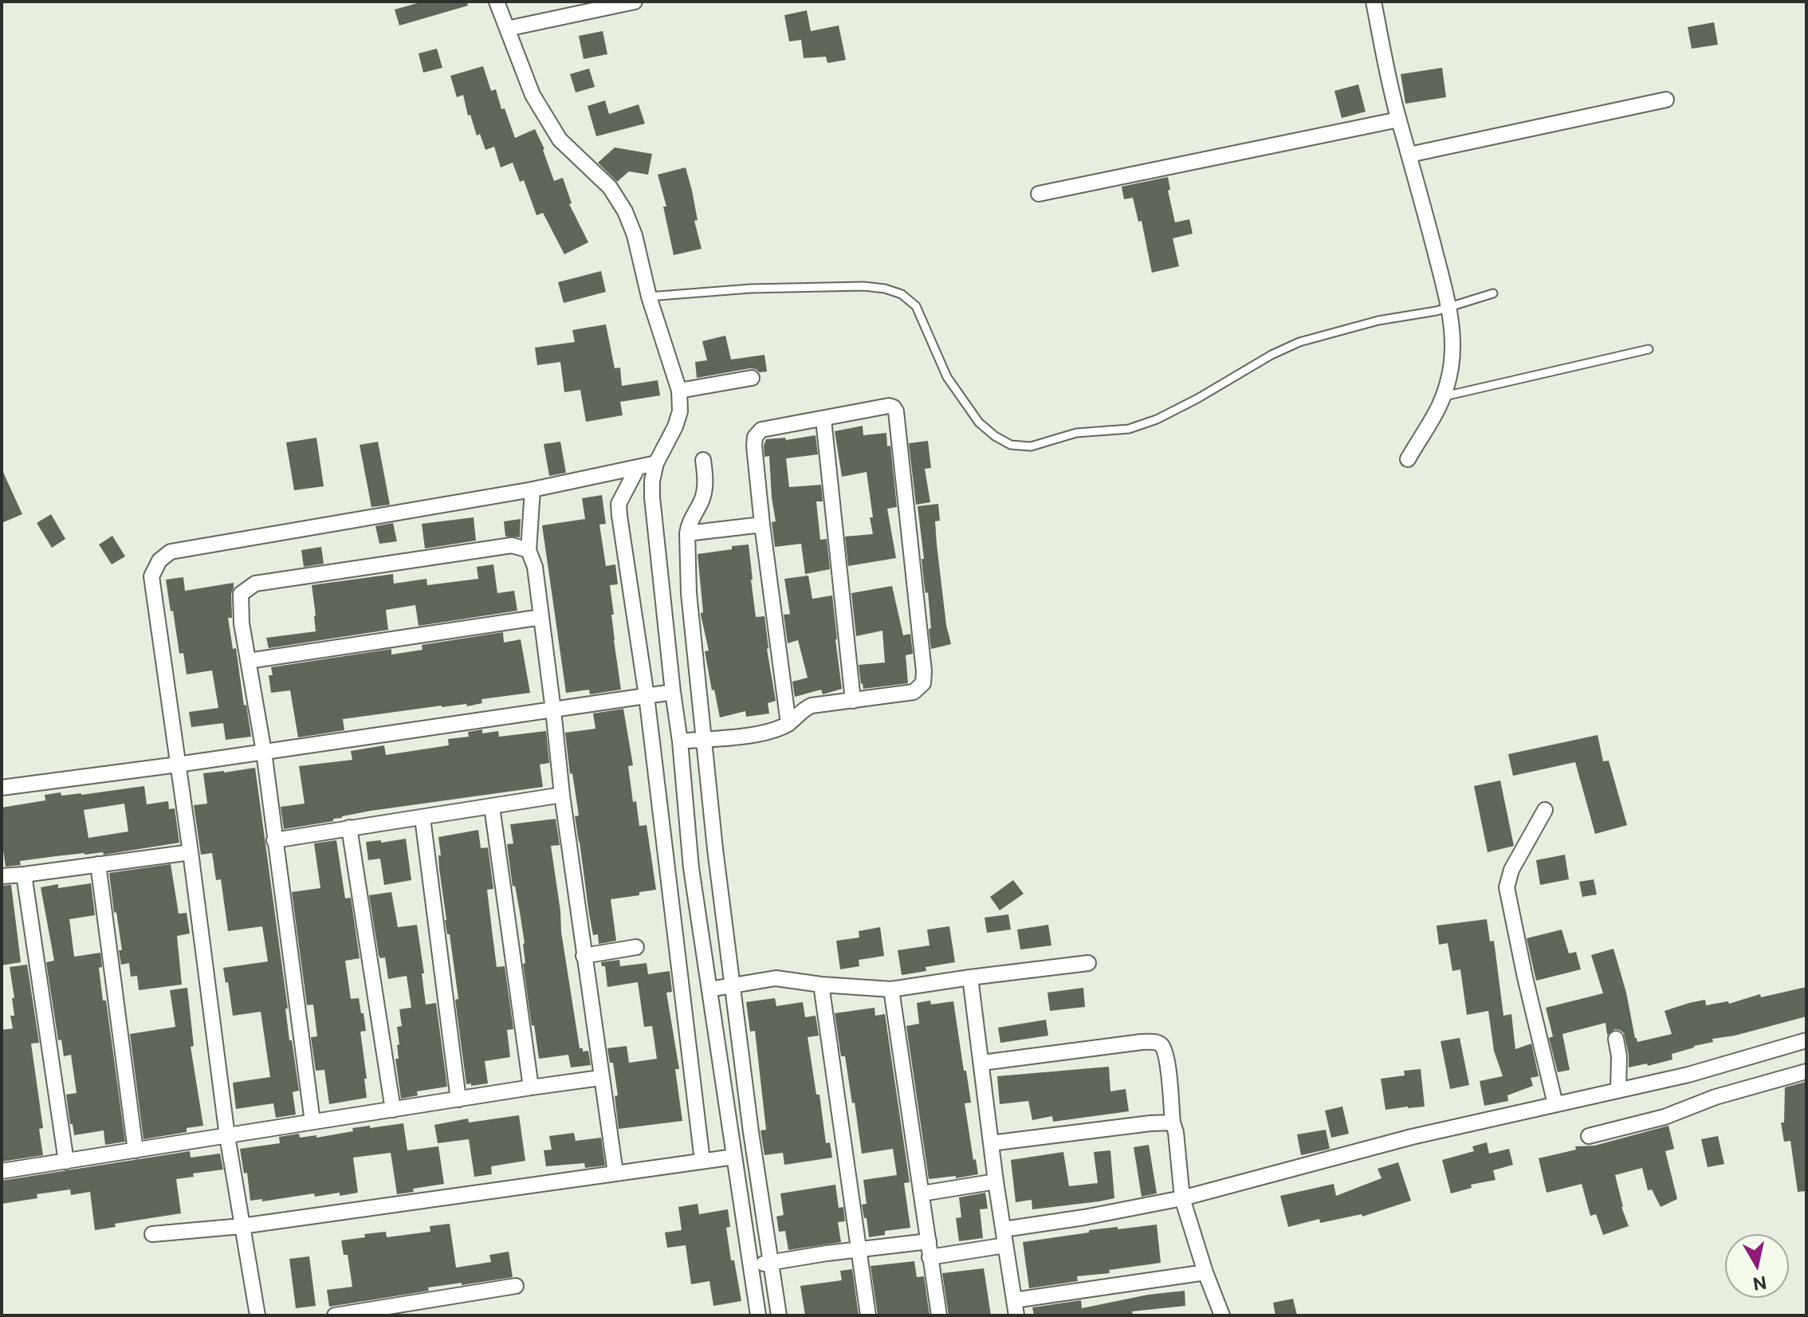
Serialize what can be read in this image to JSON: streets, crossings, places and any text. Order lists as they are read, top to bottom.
{
  "north": "bottom"
}
